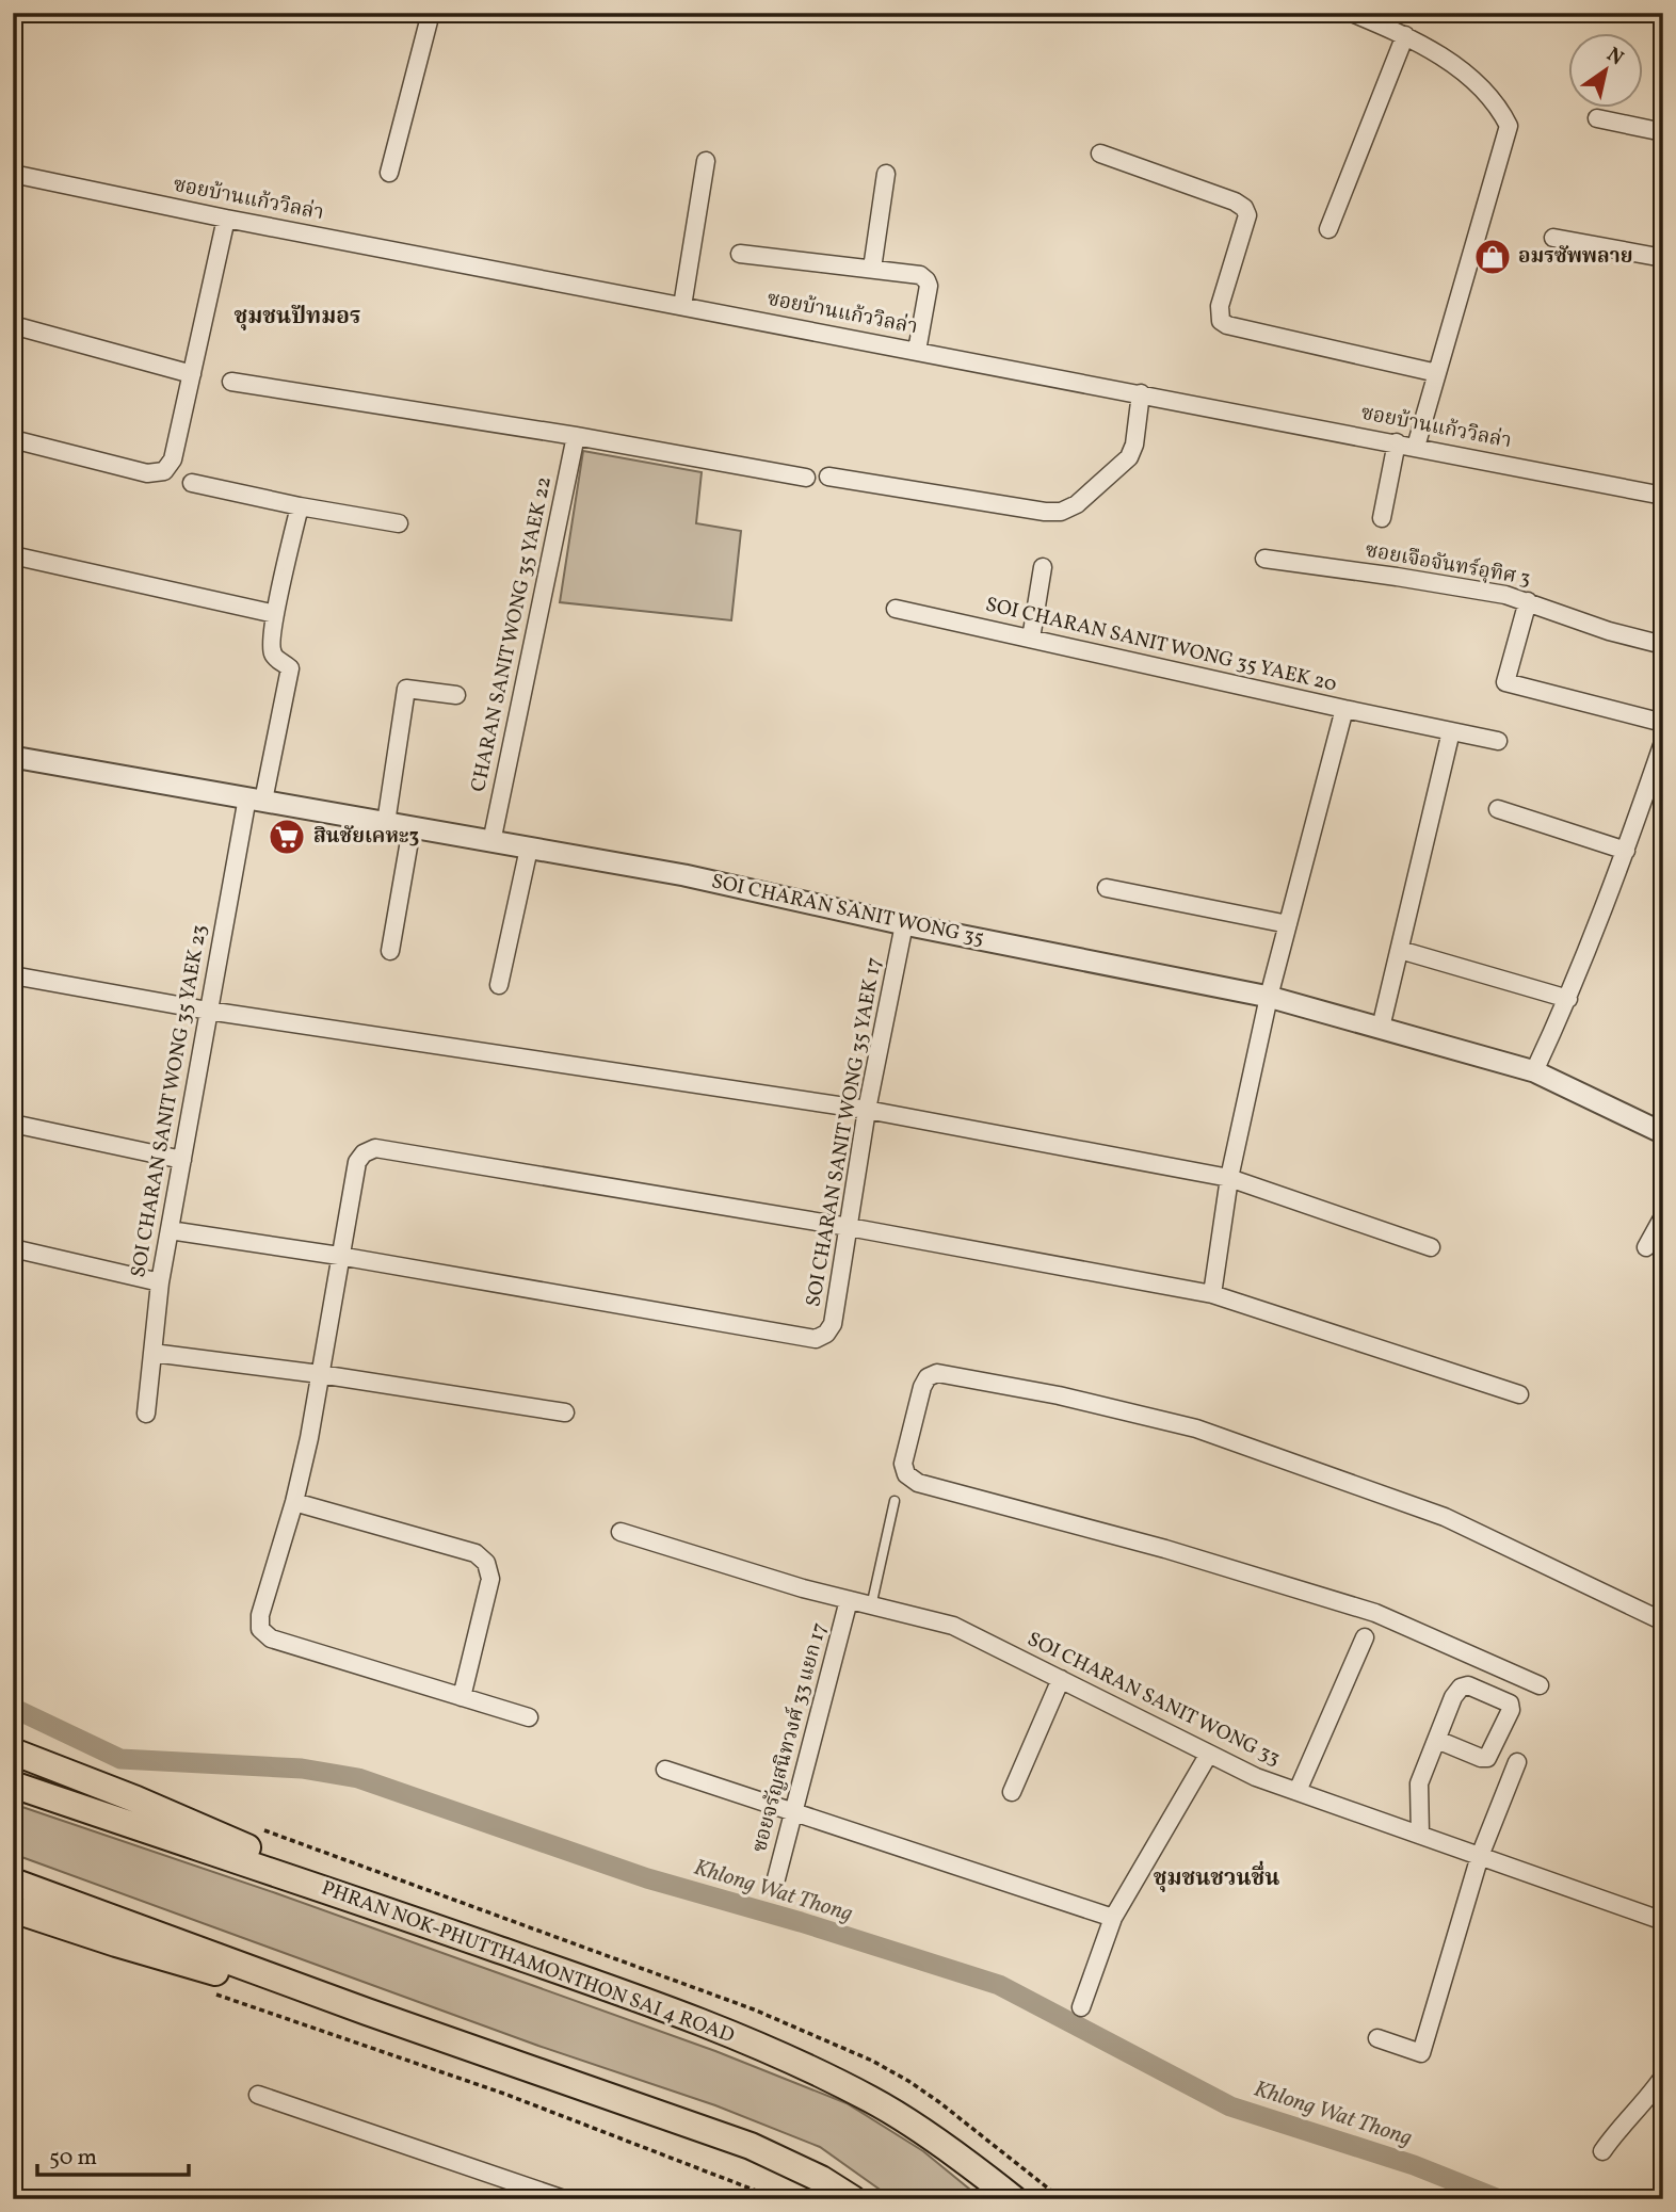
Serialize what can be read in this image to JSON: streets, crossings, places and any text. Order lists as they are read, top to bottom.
{
  "streets": {
    "main road": ["PHRAN NOK-PHUTTHAMONTHON SAI 4 ROAD"],
    "street": [
      "ซอยบ้านแก้ววิลล่า",
      "ซอยเจือจันทร์อุทิศ 3",
      "CHARAN SANIT WONG 35 YAEK 22",
      "SOI CHARAN SANIT WONG 35 YAEK 20",
      "SOI CHARAN SANIT WONG 35",
      "SOI CHARAN SANIT WONG 35 YAEK 23",
      "SOI CHARAN SANIT WONG 35 YAEK 17",
      "SOI CHARAN SANIT WONG 33",
      "ซอยจรัญสนิทวงศ์ 33 แยก 17"
    ]
  },
  "crossings": [
    ["CHARAN SANIT WONG 35 YAEK 22", "SOI CHARAN SANIT WONG 35"],
    ["SOI CHARAN SANIT WONG 35 YAEK 20", "SOI CHARAN SANIT WONG 35"],
    ["SOI CHARAN SANIT WONG 35", "SOI CHARAN SANIT WONG 35 YAEK 23"],
    ["SOI CHARAN SANIT WONG 35", "SOI CHARAN SANIT WONG 35 YAEK 17"],
    ["SOI CHARAN SANIT WONG 33", "ซอยจรัญสนิทวงศ์ 33 แยก 17"]
  ],
  "districts": ["ชุมชนปัทมอร", "ชุมชนชวนชื่น"],
  "water": ["Khlong Wat Thong"],
  "places": {
    "shop": ["อมรซัพพลาย"],
    "supermarket": ["สินชัยเคหะ3"]
  },
  "scale_bar": "50 m",
  "north": "top right"
}
